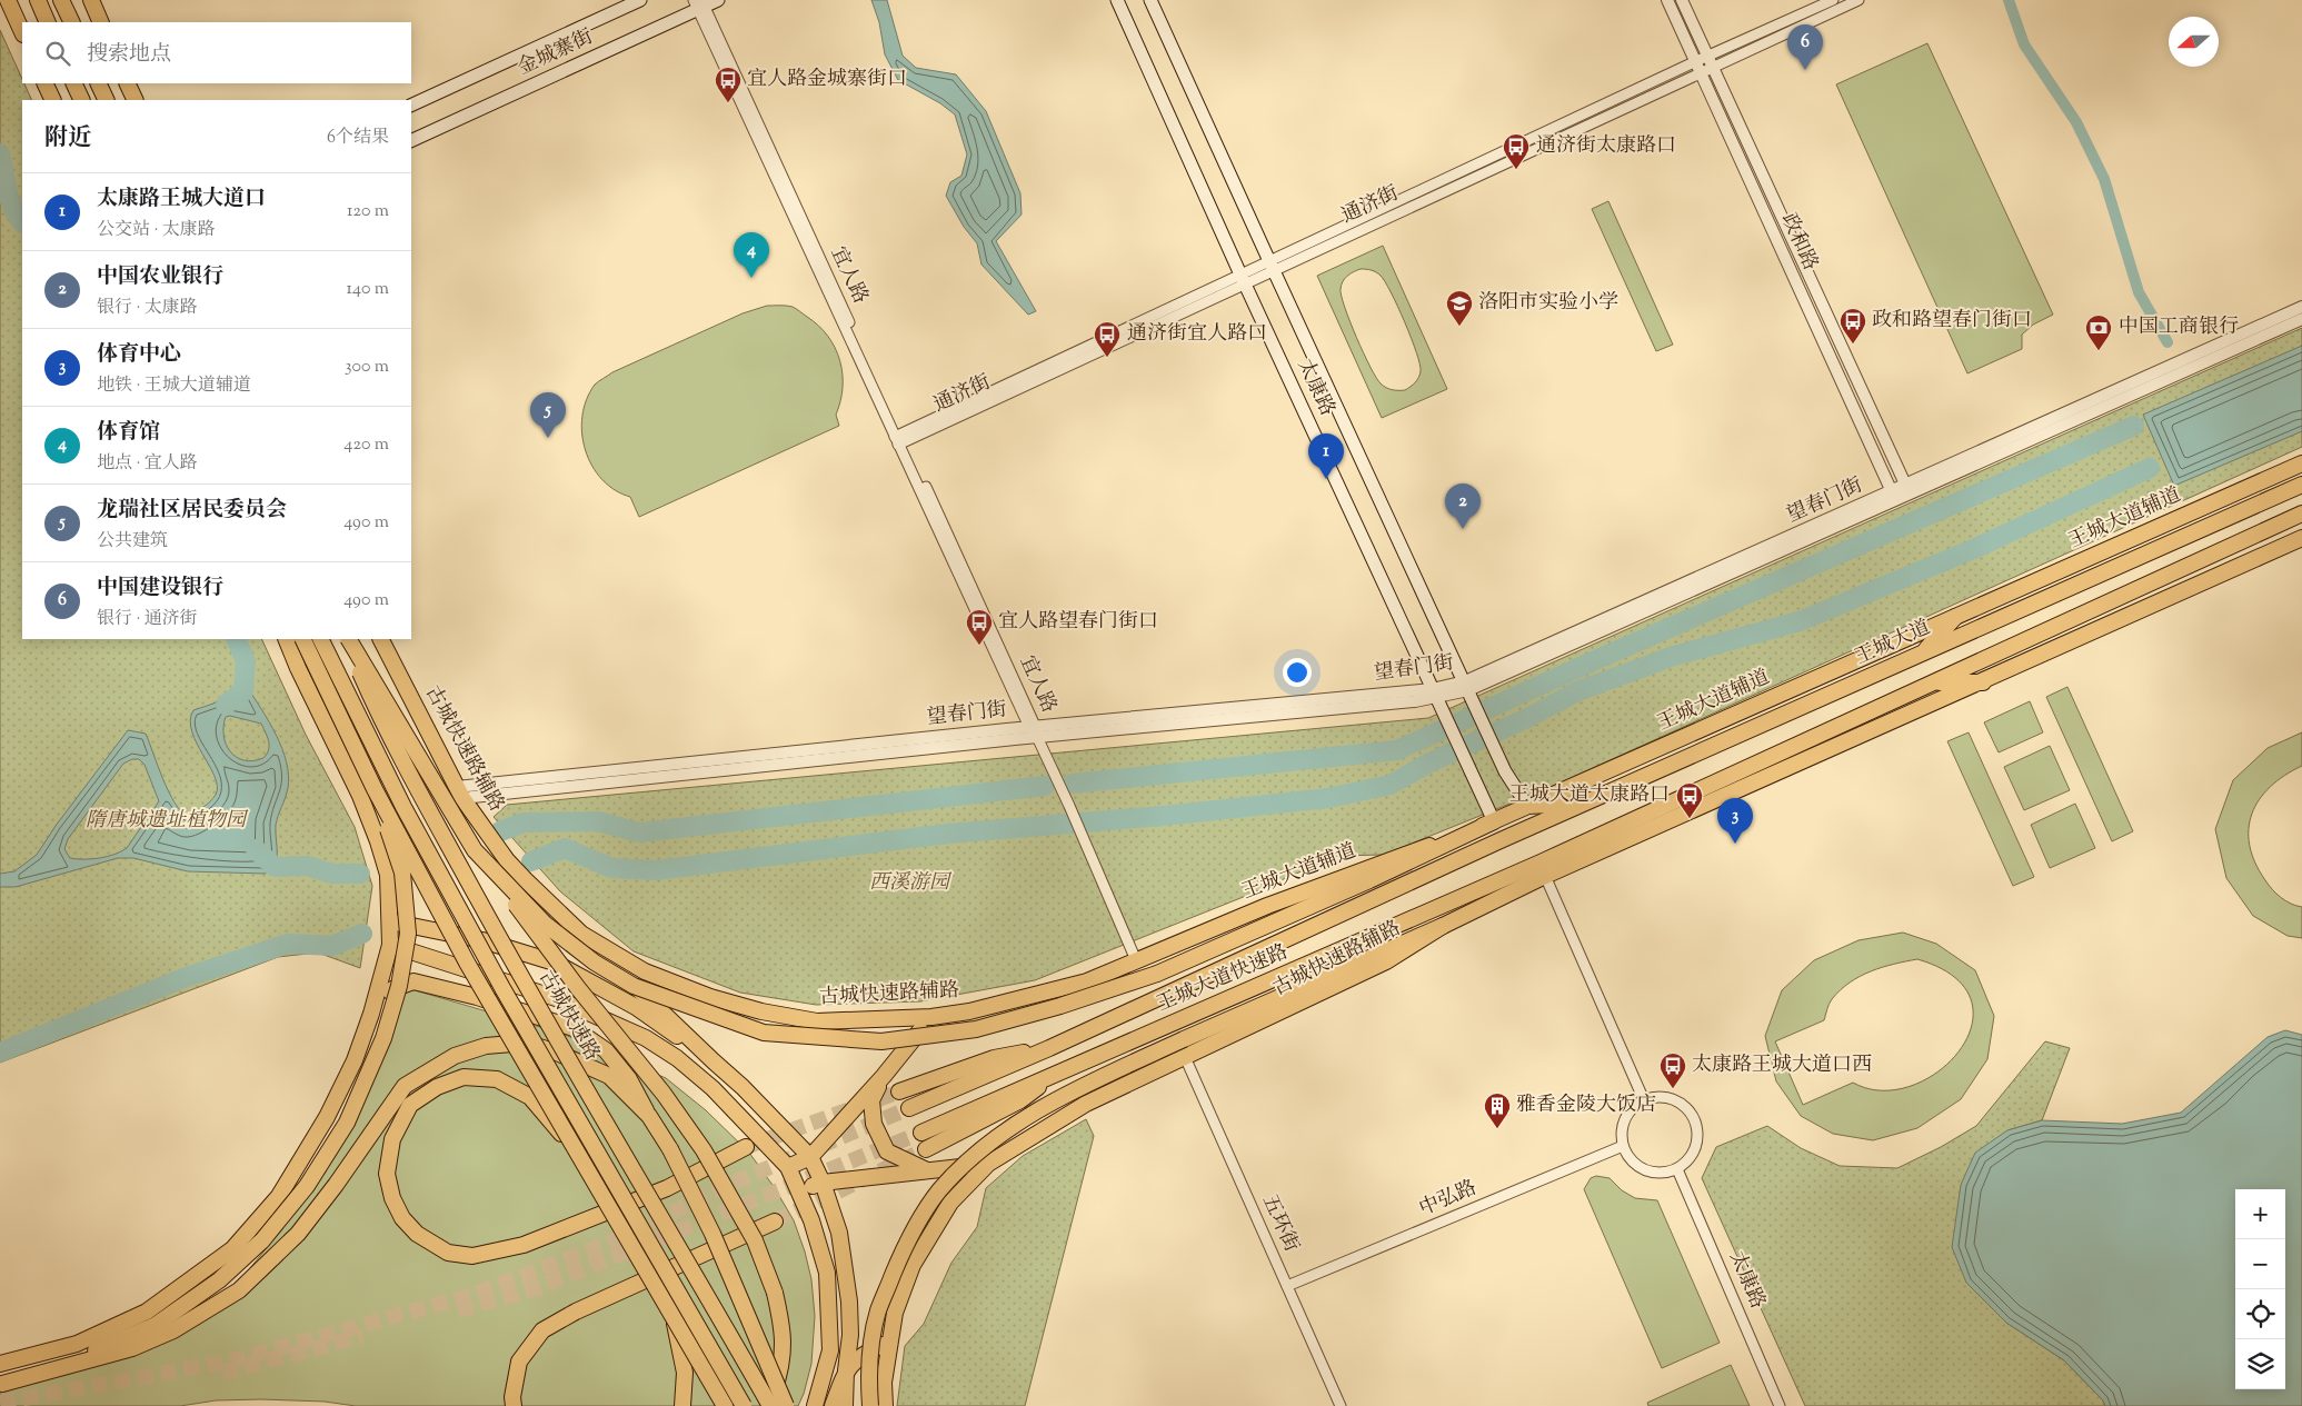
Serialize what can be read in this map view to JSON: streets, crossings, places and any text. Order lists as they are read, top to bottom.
{
  "streets": {
    "main road": [
      "金城寨街",
      "太康路",
      "王城大道辅道",
      "王城大道",
      "古城快速路辅路",
      "王城大道快速路",
      "古城快速路"
    ],
    "street": [
      "通济街",
      "政和路",
      "宜人路",
      "望春门街",
      "中弘路",
      "五环街"
    ]
  },
  "crossings": [
    ["金城寨街", "宜人路"],
    ["通济街", "政和路"],
    ["通济街", "宜人路"],
    ["通济街", "太康路"],
    ["政和路", "望春门街"],
    ["宜人路", "望春门街"],
    ["宜人路", "王城大道辅道"],
    ["宜人路", "古城快速路辅路"],
    ["太康路", "望春门街"],
    ["太康路", "王城大道辅道"],
    ["太康路", "中弘路"],
    ["望春门街", "古城快速路辅路"],
    ["王城大道辅道", "古城快速路辅路"],
    ["王城大道", "王城大道快速路"],
    ["古城快速路辅路", "五环街"],
    ["中弘路", "五环街"]
  ],
  "parks": ["隋唐城遗址植物园", "西溪游园"],
  "places": {
    "bus stop": [
      "宜人路金城寨街口",
      "通济街太康路口",
      "政和路望春门街口",
      "通济街宜人路口",
      "宜人路望春门街口",
      "王城大道太康路口",
      "太康路王城大道口西"
    ],
    "school or university": ["洛阳市实验小学"],
    "bank": ["中国工商银行"],
    "building": ["雅香金陵大饭店"]
  },
  "north": "left",
  "page": {
    "search": "搜索地点",
    "pins": [
      "6",
      "4",
      "5",
      "1",
      "2",
      "3"
    ],
    "heading": ["附近", "6个结果"],
    "list": [
      {
        "mark": "1",
        "name": "太康路王城大道口",
        "note": "公交站 · 太康路",
        "value": "120 m"
      },
      {
        "mark": "2",
        "name": "中国农业银行",
        "note": "银行 · 太康路",
        "value": "140 m"
      },
      {
        "mark": "3",
        "name": "体育中心",
        "note": "地铁 · 王城大道辅道",
        "value": "300 m"
      },
      {
        "mark": "4",
        "name": "体育馆",
        "note": "地点 · 宜人路",
        "value": "420 m"
      },
      {
        "mark": "5",
        "name": "龙瑞社区居民委员会",
        "note": "公共建筑",
        "value": "490 m"
      },
      {
        "mark": "6",
        "name": "中国建设银行",
        "note": "银行 · 通济街",
        "value": "490 m"
      }
    ],
    "map_buttons": ["+", "−"]
  }
}
